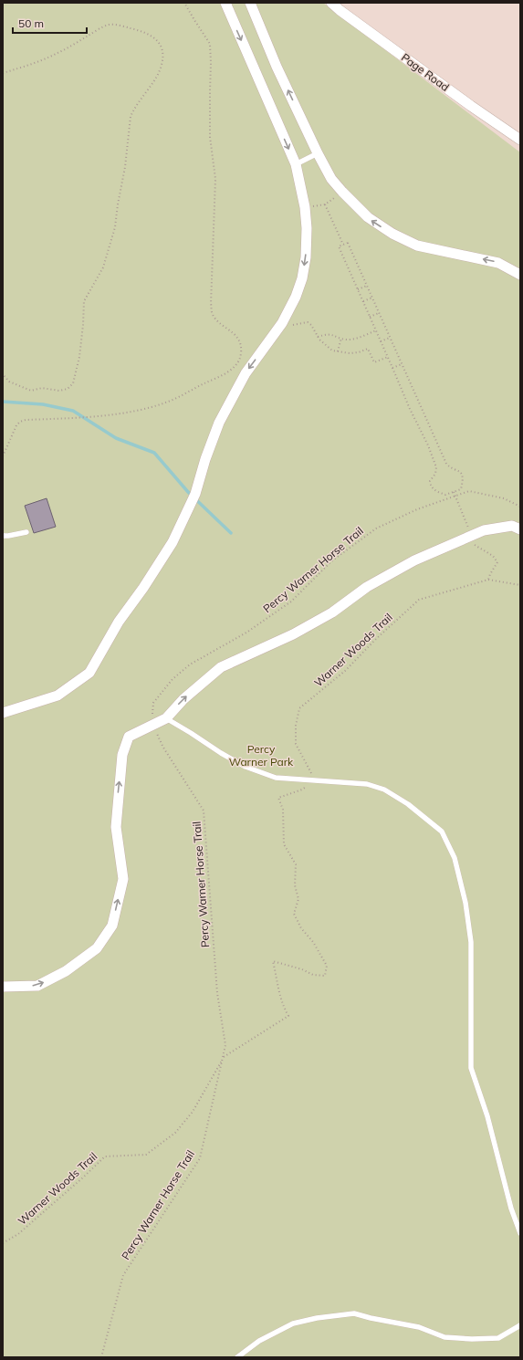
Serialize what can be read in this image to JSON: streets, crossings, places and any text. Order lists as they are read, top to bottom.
{
  "streets": {
    "street": ["Page Road"],
    "path": ["Percy Warner Horse Trail", "Warner Woods Trail"]
  },
  "crossings": [
    ["Percy Warner Horse Trail", "Warner Woods Trail"]
  ],
  "parks": ["Percy Warner Park"],
  "scale_bar": "50 m"
}
